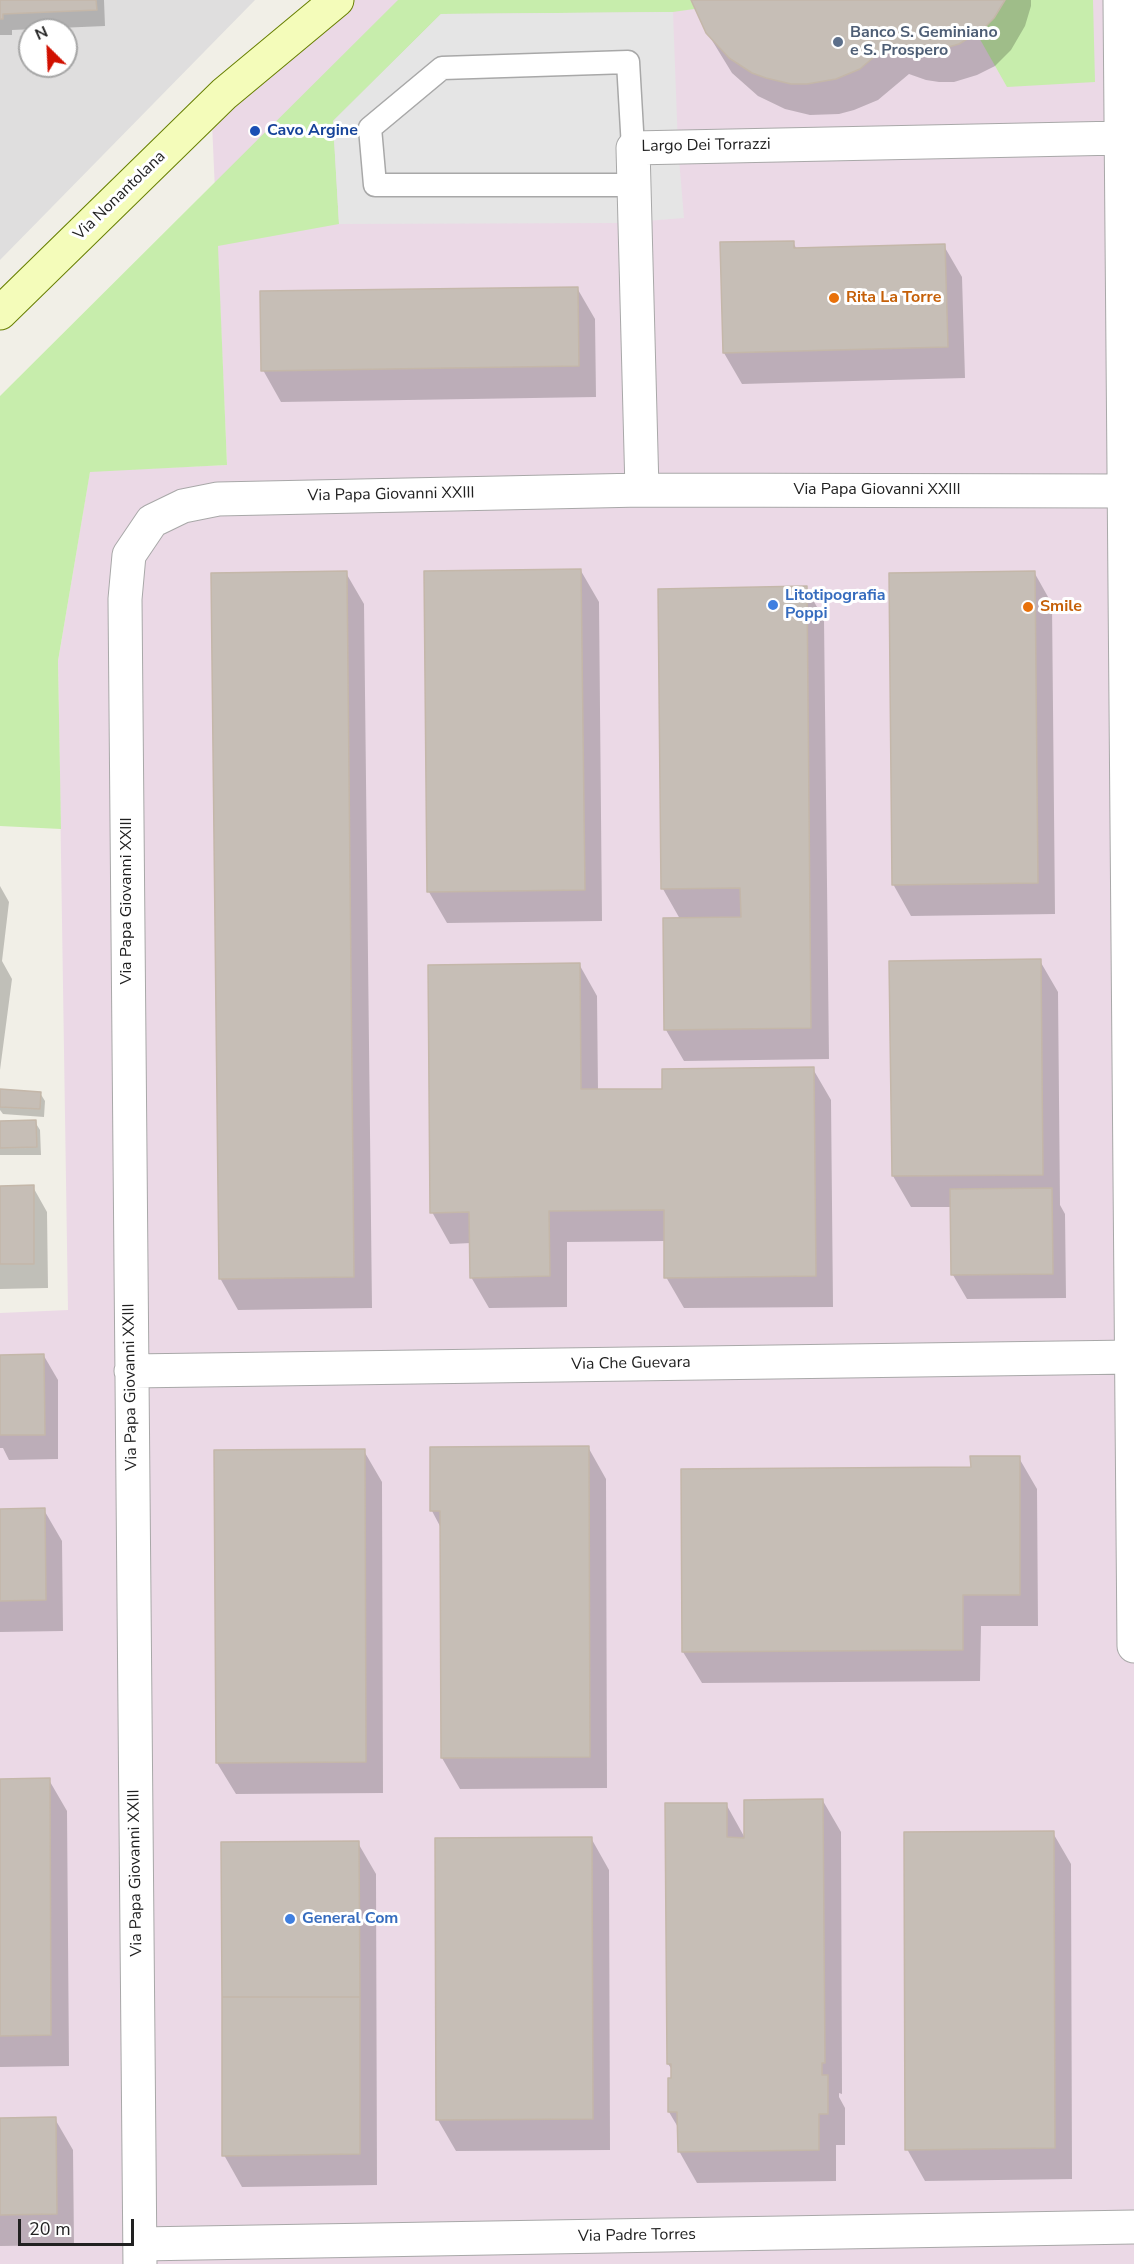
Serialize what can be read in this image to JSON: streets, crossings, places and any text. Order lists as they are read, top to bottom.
{
  "streets": {
    "main road": ["Via Nonantolana"],
    "street": [
      "Largo Dei Torrazzi",
      "Via Papa Giovanni XXIII",
      "Via Che Guevara",
      "Via Padre Torres"
    ]
  },
  "crossings": [
    ["Largo Dei Torrazzi", "Via Papa Giovanni XXIII"],
    ["Via Papa Giovanni XXIII", "Via Che Guevara"],
    ["Via Papa Giovanni XXIII", "Via Padre Torres"]
  ],
  "places": [
    "Banco S. Geminiano e S. Prospero",
    "Cavo Argine",
    "Rita La Torre",
    "Litotipografia Poppi",
    "Smile",
    "General Com"
  ],
  "scale_bar": "20 m",
  "north": "top left"
}
